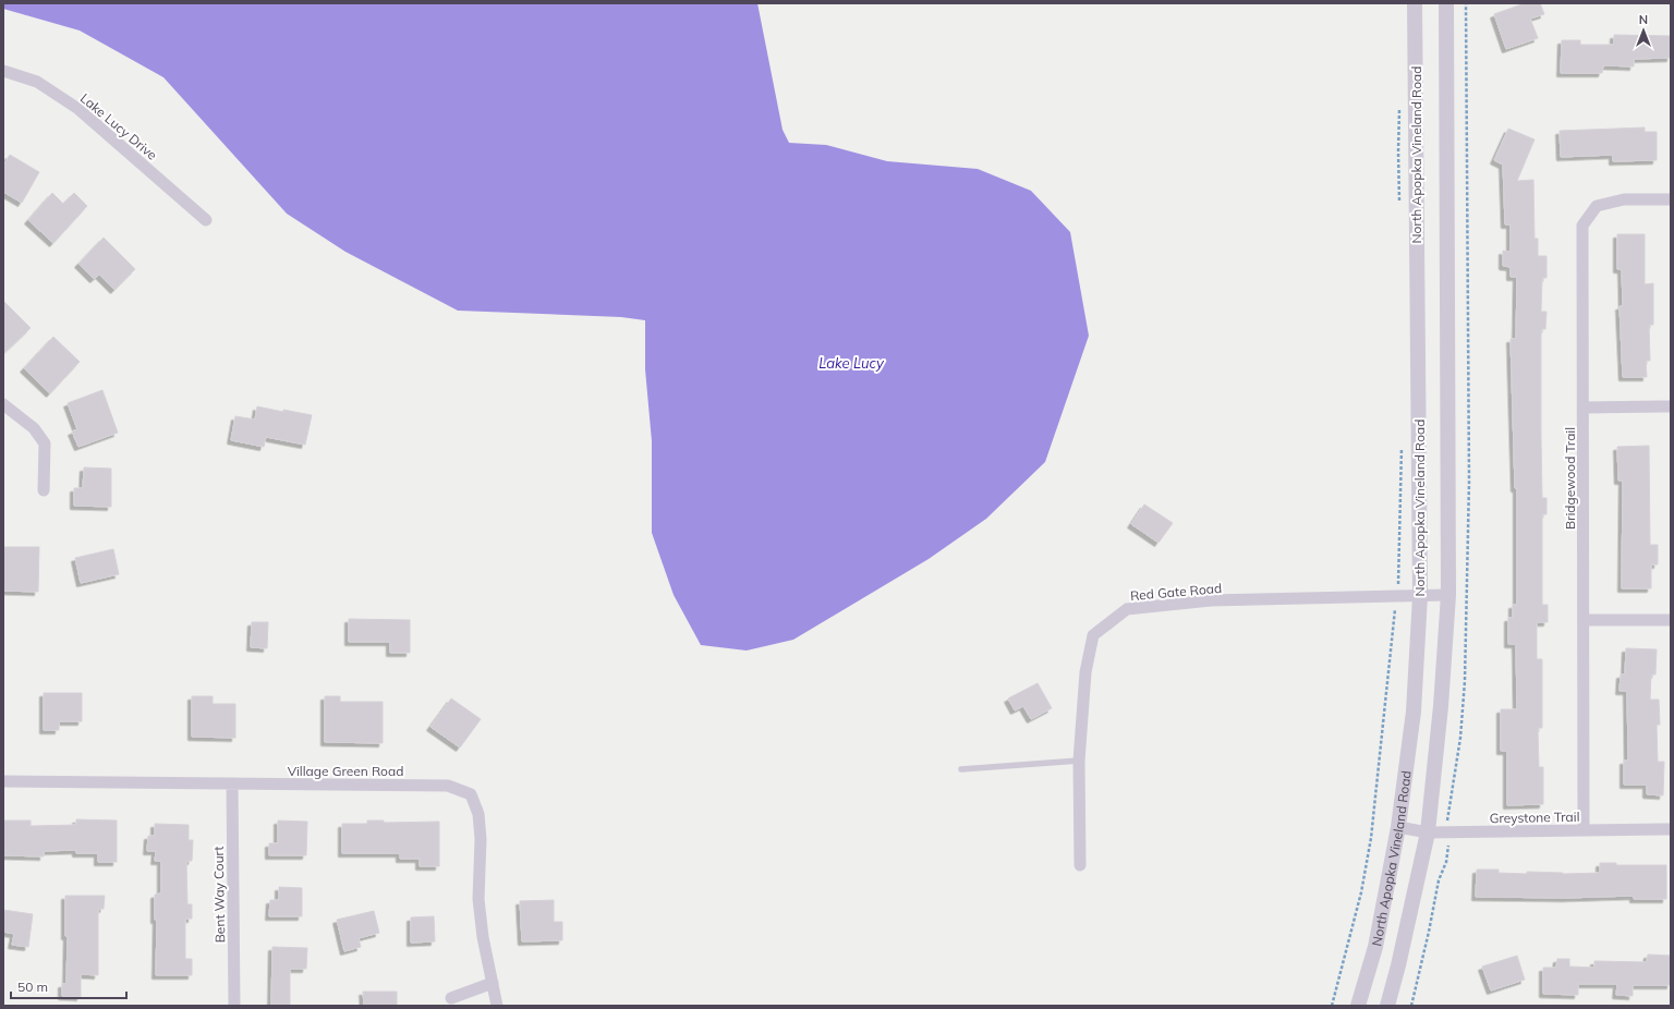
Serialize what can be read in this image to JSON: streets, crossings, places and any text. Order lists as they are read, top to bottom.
{
  "streets": {
    "street": [
      "Lake Lucy Drive",
      "North Apopka Vineland Road",
      "Bridgewood Trail",
      "Red Gate Road",
      "Village Green Road",
      "Greystone Trail",
      "Bent Way Court"
    ]
  },
  "crossings": [
    ["North Apopka Vineland Road", "Red Gate Road"],
    ["North Apopka Vineland Road", "Greystone Trail"],
    ["Bridgewood Trail", "Greystone Trail"],
    ["Village Green Road", "Bent Way Court"]
  ],
  "water": ["Lake Lucy"],
  "scale_bar": "50 m",
  "north": "top"
}
